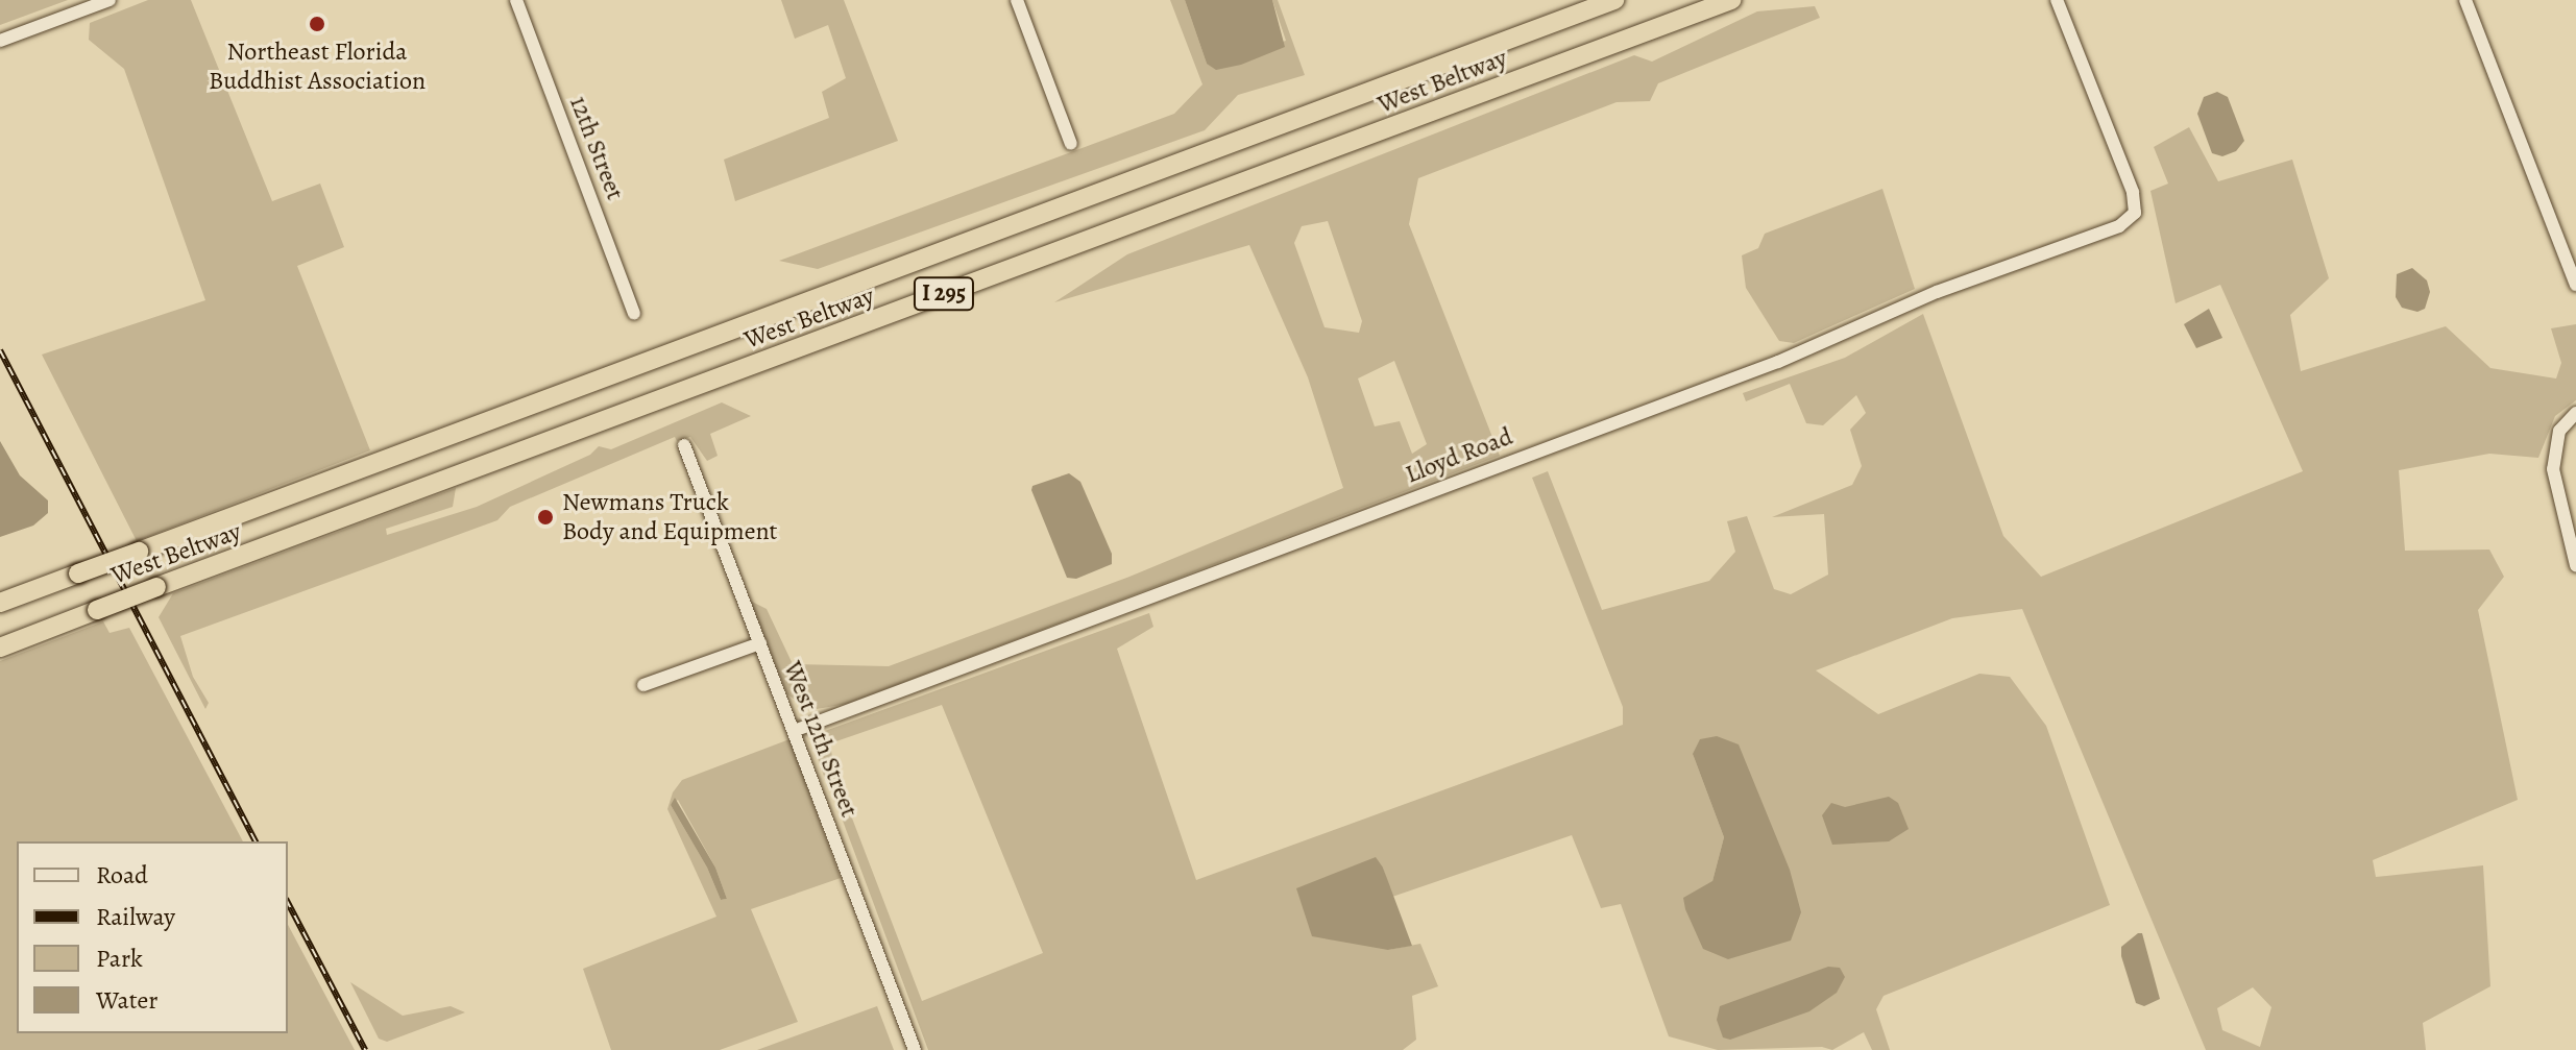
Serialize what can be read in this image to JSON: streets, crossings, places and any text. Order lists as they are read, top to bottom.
{
  "streets": {
    "highway": ["West Beltway", "I 295"],
    "street": ["12th Street", "Lloyd Road", "West 12th Street"]
  },
  "crossings": [
    ["Lloyd Road", "West 12th Street"]
  ],
  "places": ["Northeast Florida Buddhist Association", "Newmans Truck Body and Equipment"],
  "legend": [
    "Road",
    "Railway",
    "Park",
    "Water"
  ]
}
